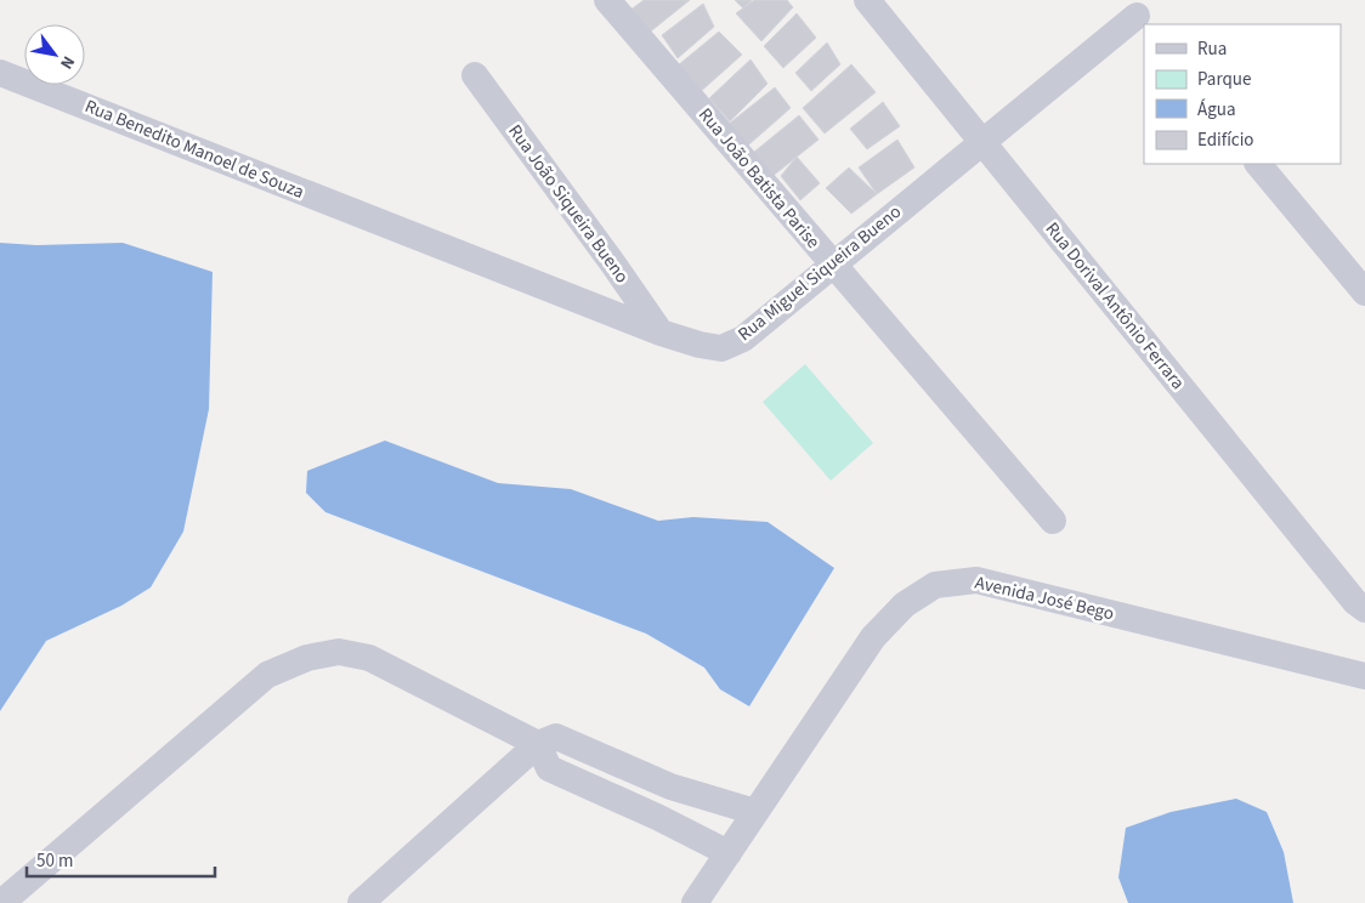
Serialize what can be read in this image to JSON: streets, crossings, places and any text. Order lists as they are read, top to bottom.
{
  "streets": {
    "street": [
      "Rua Benedito Manoel de Souza",
      "Rua João Batista Parise",
      "Rua João Siqueira Bueno",
      "Rua Miguel Siqueira Bueno",
      "Rua Dorival Antônio Ferrara",
      "Avenida José Bego"
    ]
  },
  "crossings": [
    ["Rua Benedito Manoel de Souza", "Rua Miguel Siqueira Bueno"],
    ["Rua João Batista Parise", "Rua Miguel Siqueira Bueno"],
    ["Rua João Siqueira Bueno", "Rua Miguel Siqueira Bueno"],
    ["Rua Miguel Siqueira Bueno", "Rua Dorival Antônio Ferrara"]
  ],
  "legend": [
    "Rua",
    "Parque",
    "Água",
    "Edifício"
  ],
  "scale_bar": "50 m",
  "north": "bottom right"
}
